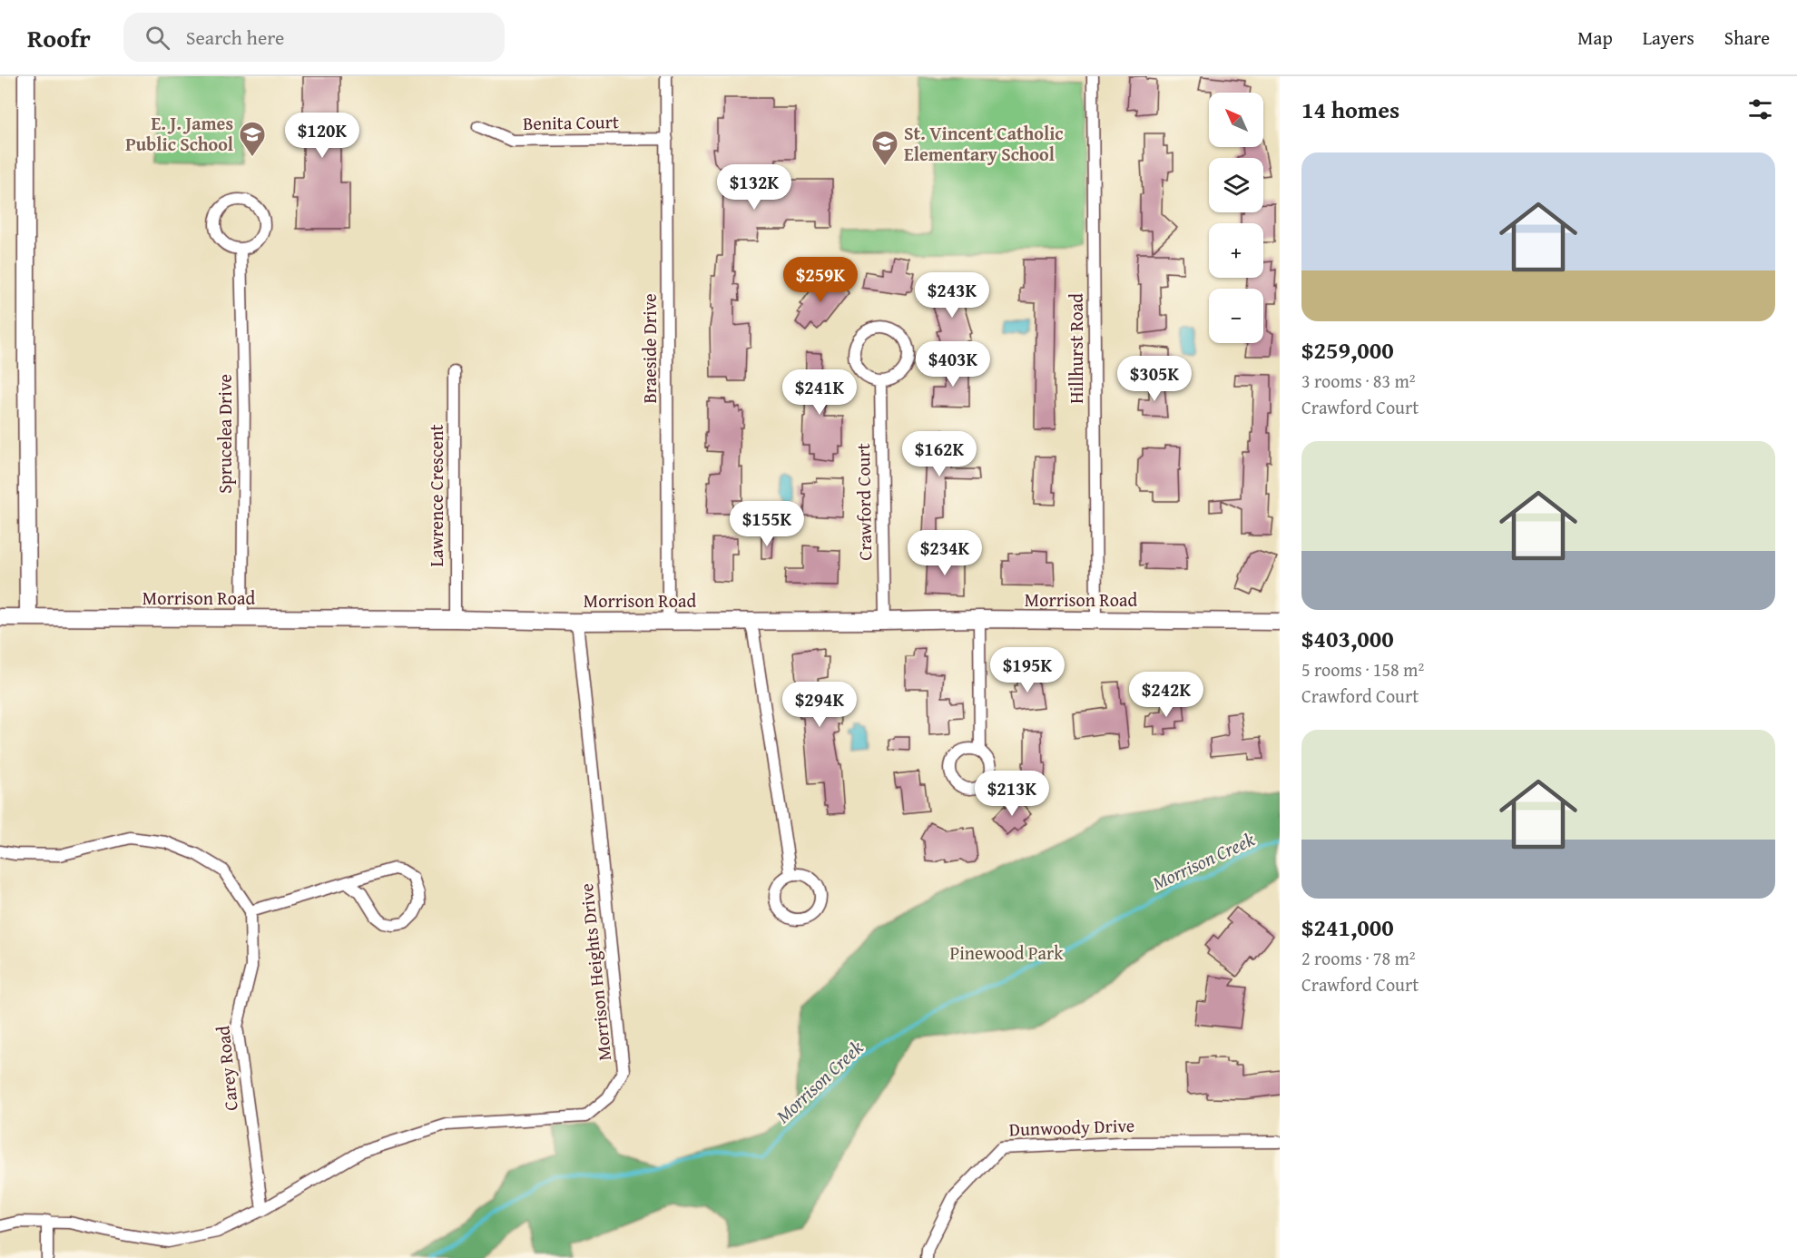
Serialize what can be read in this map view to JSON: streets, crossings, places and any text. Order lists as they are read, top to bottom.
{
  "streets": {
    "street": [
      "Benita Court",
      "Braeside Drive",
      "Hillhurst Road",
      "Sprucelea Drive",
      "Lawrence Crescent",
      "Crawford Court",
      "Morrison Road",
      "Morrison Heights Drive",
      "Carey Road",
      "Dunwoody Drive"
    ]
  },
  "crossings": [
    ["Benita Court", "Braeside Drive"],
    ["Braeside Drive", "Morrison Road"],
    ["Hillhurst Road", "Morrison Road"],
    ["Sprucelea Drive", "Morrison Road"],
    ["Lawrence Crescent", "Morrison Road"],
    ["Crawford Court", "Morrison Road"],
    ["Morrison Road", "Morrison Heights Drive"],
    ["Morrison Heights Drive", "Carey Road"]
  ],
  "water": ["Morrison Creek"],
  "parks": ["Pinewood Park"],
  "places": {
    "school or university": ["E. J. James Public School", "St. Vincent Catholic Elementary School"]
  },
  "north": "top left",
  "page": {
    "header": "Roofr",
    "search": "Search here",
    "nav": ["Map", "Layers", "Share"],
    "heading": "14 homes",
    "map_buttons": ["+", "−"],
    "price": [
      "$120K",
      "$132K",
      "$259K",
      "$243K",
      "$403K",
      "$305K",
      "$241K",
      "$162K",
      "$155K",
      "$234K",
      "$195K",
      "$242K",
      "$294K",
      "$213K"
    ],
    "list": [
      {
        "name": "$259,000",
        "note": "3 rooms · 83 m² · Crawford Court"
      },
      {
        "name": "$403,000",
        "note": "5 rooms · 158 m² · Crawford Court"
      },
      {
        "name": "$241,000",
        "note": "2 rooms · 78 m² · Crawford Court"
      }
    ]
  }
}
